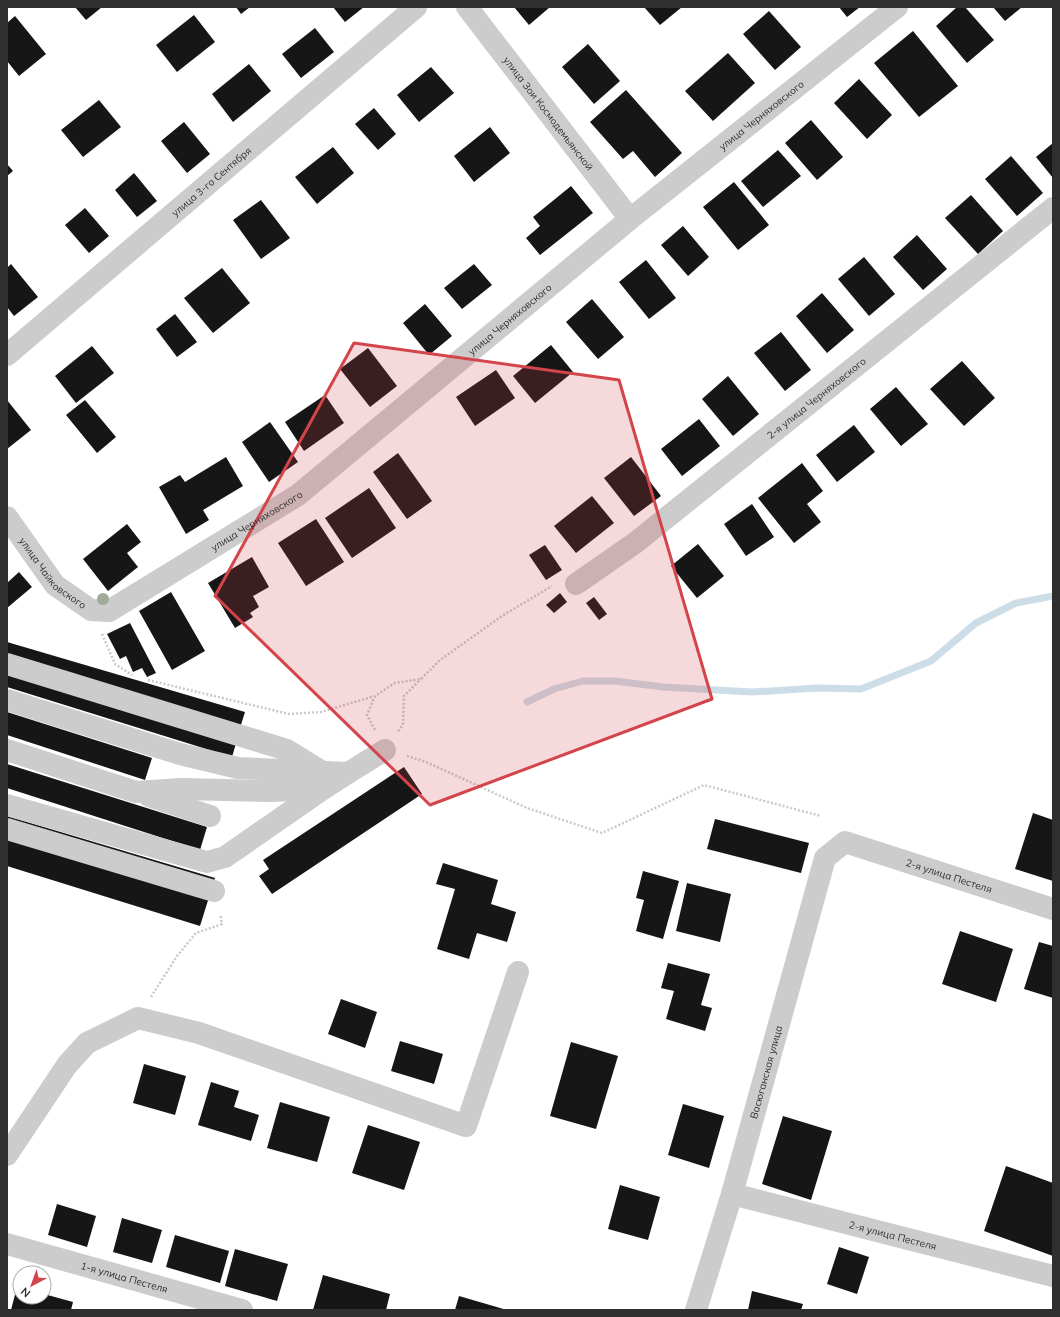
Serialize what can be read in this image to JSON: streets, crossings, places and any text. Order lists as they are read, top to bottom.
{
  "streets": {
    "street": [
      "улица Зои Космодемьянской",
      "улица Черняховского",
      "улица 3-го Сентября",
      "2-я улица Черняховского",
      "улица Чайковского",
      "2-я улица Пестеля",
      "Васюганская улица",
      "1-я улица Пестеля"
    ]
  },
  "crossings": [
    ["улица Зои Космодемьянской", "улица Черняховского"],
    ["улица Черняховского", "улица Чайковского"],
    ["2-я улица Пестеля", "Васюганская улица"]
  ],
  "north": "bottom left"
}
